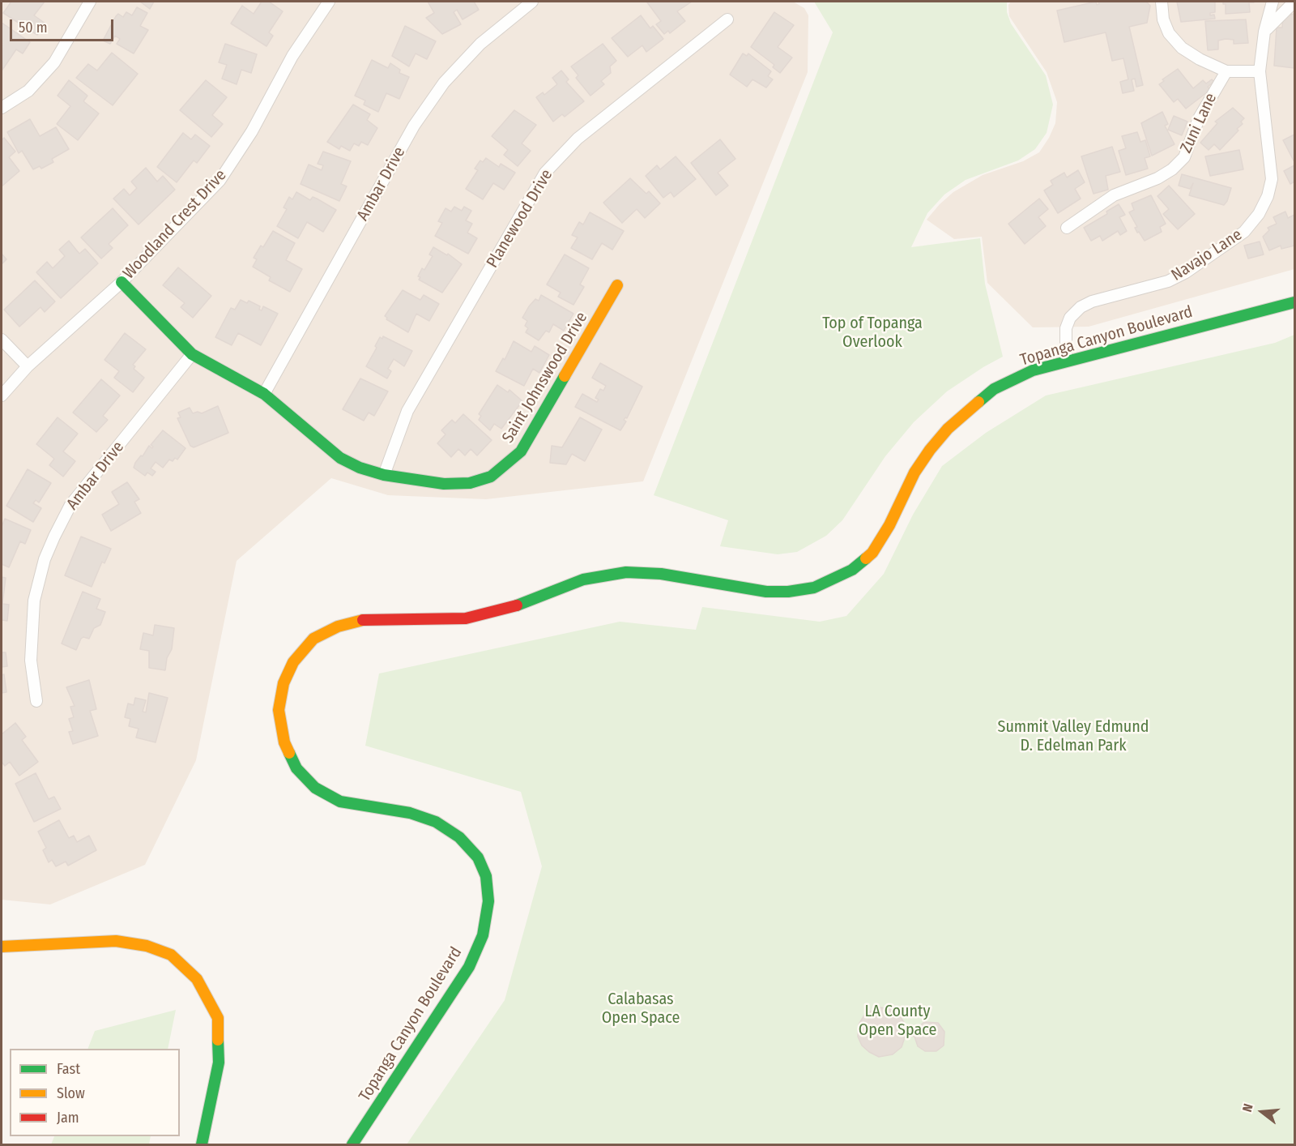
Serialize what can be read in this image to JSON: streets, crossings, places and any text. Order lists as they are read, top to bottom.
{
  "streets": {
    "main road": ["Topanga Canyon Boulevard", "Saint Johnswood Drive"],
    "street": [
      "Zuni Lane",
      "Ambar Drive",
      "Planewood Drive",
      "Woodland Crest Drive",
      "Navajo Lane"
    ]
  },
  "crossings": [
    ["Ambar Drive", "Saint Johnswood Drive"],
    ["Planewood Drive", "Saint Johnswood Drive"],
    ["Woodland Crest Drive", "Saint Johnswood Drive"],
    ["Navajo Lane", "Topanga Canyon Boulevard"]
  ],
  "parks": [
    "Top of Topanga Overlook",
    "Summit Valley Edmund D. Edelman Park",
    "Calabasas Open Space",
    "LA County Open Space"
  ],
  "legend": ["Fast", "Slow", "Jam"],
  "scale_bar": "50 m",
  "north": "left"
}
